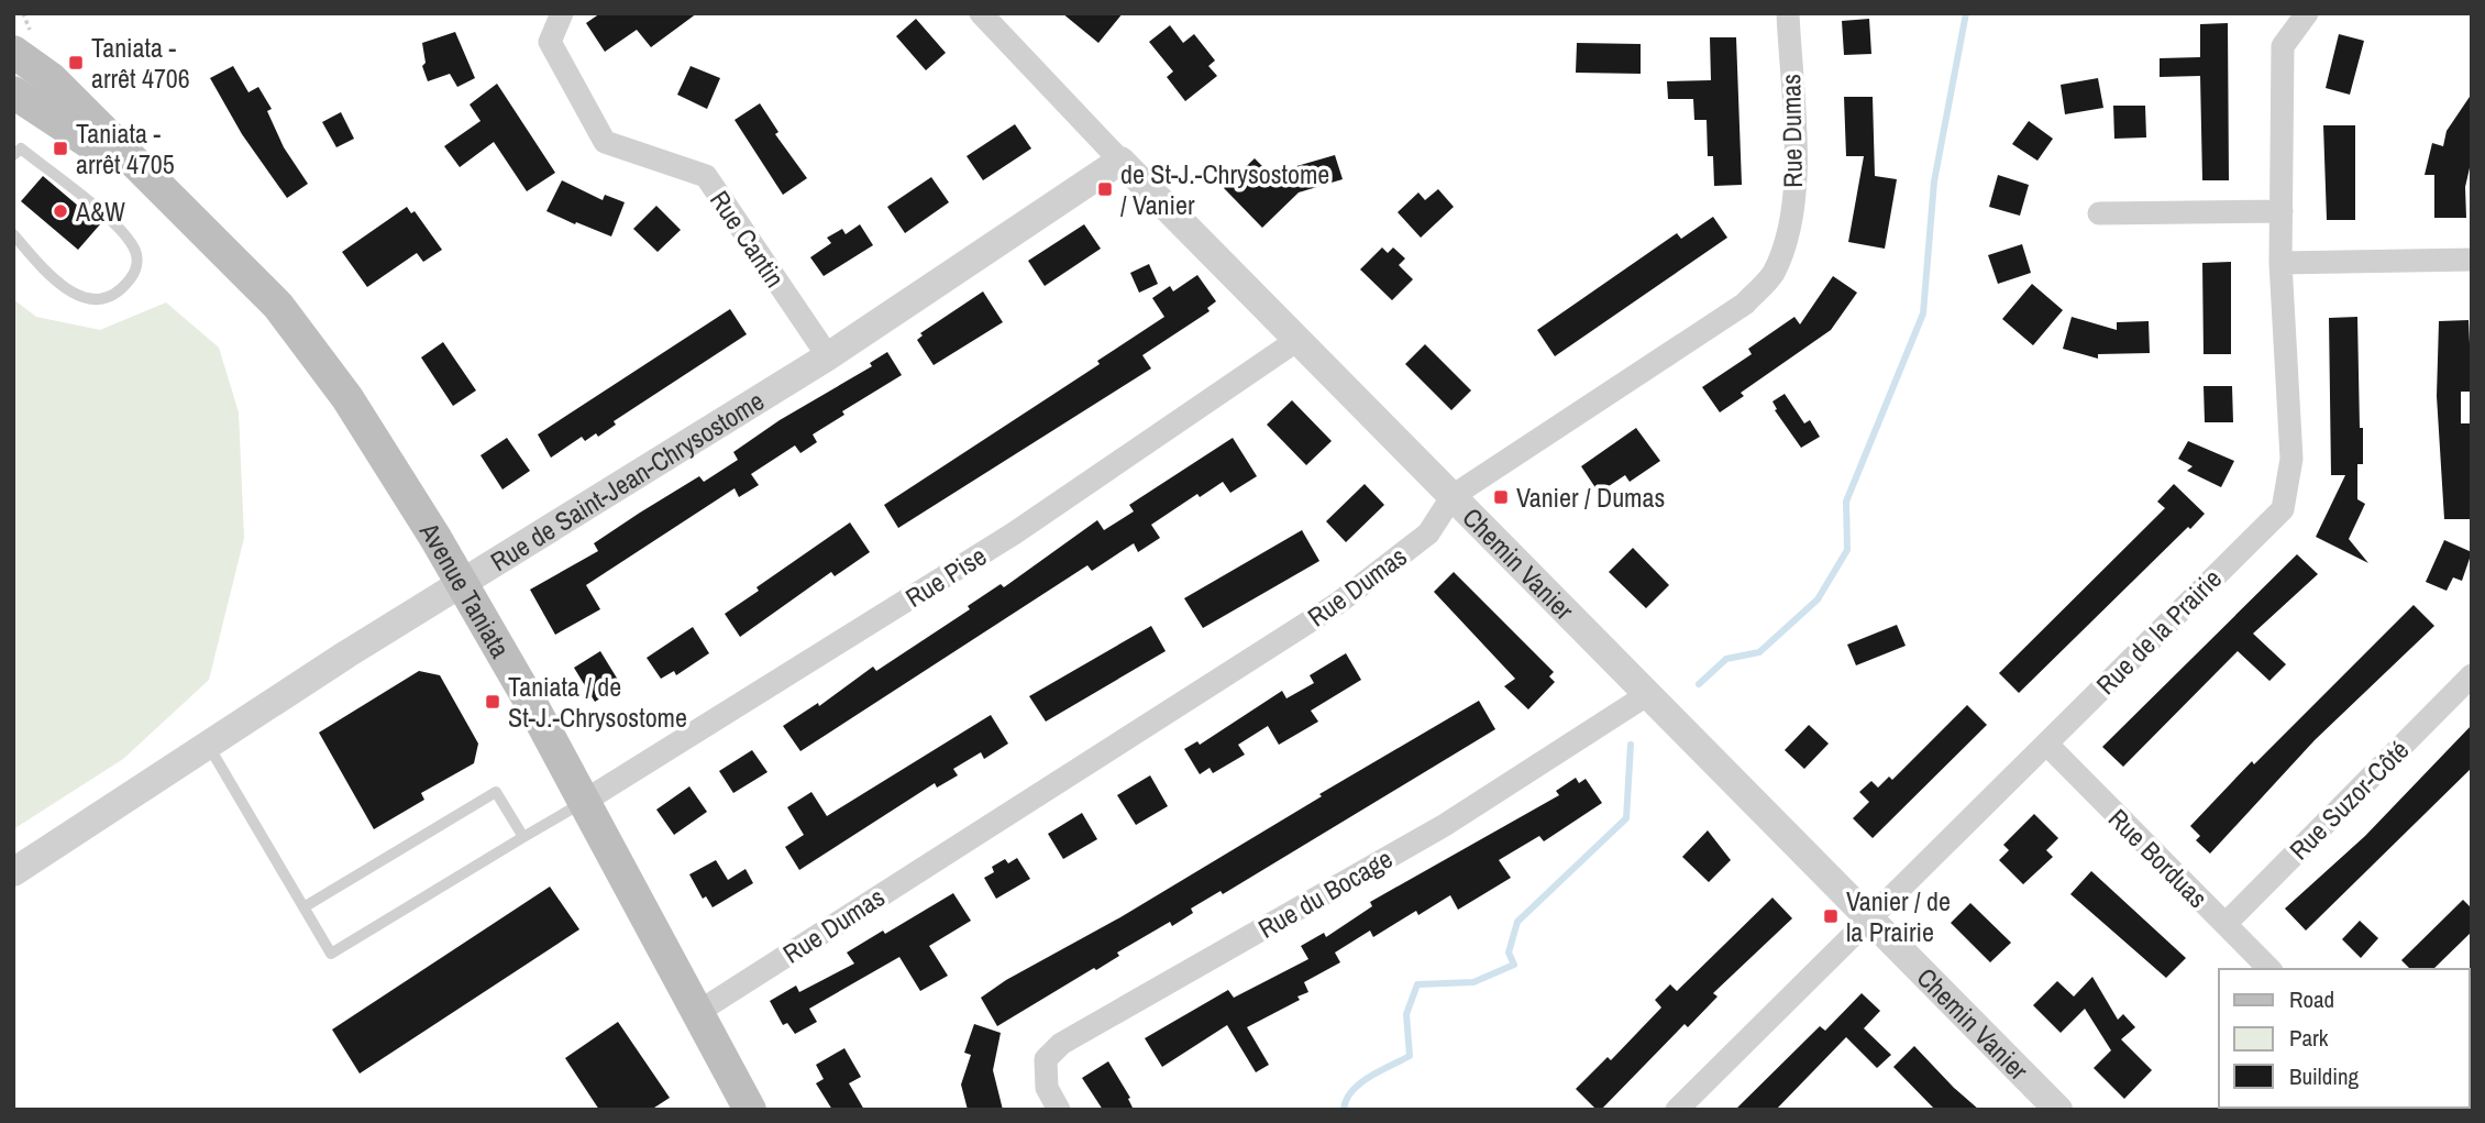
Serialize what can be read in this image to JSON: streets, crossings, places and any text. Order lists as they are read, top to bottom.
{
  "streets": {
    "main road": ["Avenue Taniata"],
    "street": [
      "Rue Dumas",
      "Rue Cantin",
      "Rue de Saint-Jean-Chrysostome",
      "Chemin Vanier",
      "Rue Pise",
      "Rue de la Prairie",
      "Rue Suzor-Côté",
      "Rue Borduas",
      "Rue du Bocage"
    ]
  },
  "crossings": [
    ["Rue Dumas", "Chemin Vanier"],
    ["Rue Dumas", "Avenue Taniata"],
    ["Rue Cantin", "Rue de Saint-Jean-Chrysostome"],
    ["Rue de Saint-Jean-Chrysostome", "Chemin Vanier"],
    ["Rue de Saint-Jean-Chrysostome", "Avenue Taniata"],
    ["Chemin Vanier", "Rue Pise"],
    ["Chemin Vanier", "Rue de la Prairie"],
    ["Chemin Vanier", "Rue du Bocage"],
    ["Rue Pise", "Avenue Taniata"],
    ["Rue de la Prairie", "Rue Borduas"],
    ["Rue Suzor-Côté", "Rue Borduas"]
  ],
  "places": {
    "transit": [
      "Taniata - arrêt 4706",
      "Taniata - arrêt 4705",
      "de St-J.-Chrysostome / Vanier",
      "Vanier / Dumas",
      "Taniata / de St-J.-Chrysostome",
      "Vanier / de la Prairie"
    ],
    "other": ["A&W"]
  },
  "legend": ["Road", "Park", "Building"]
}
